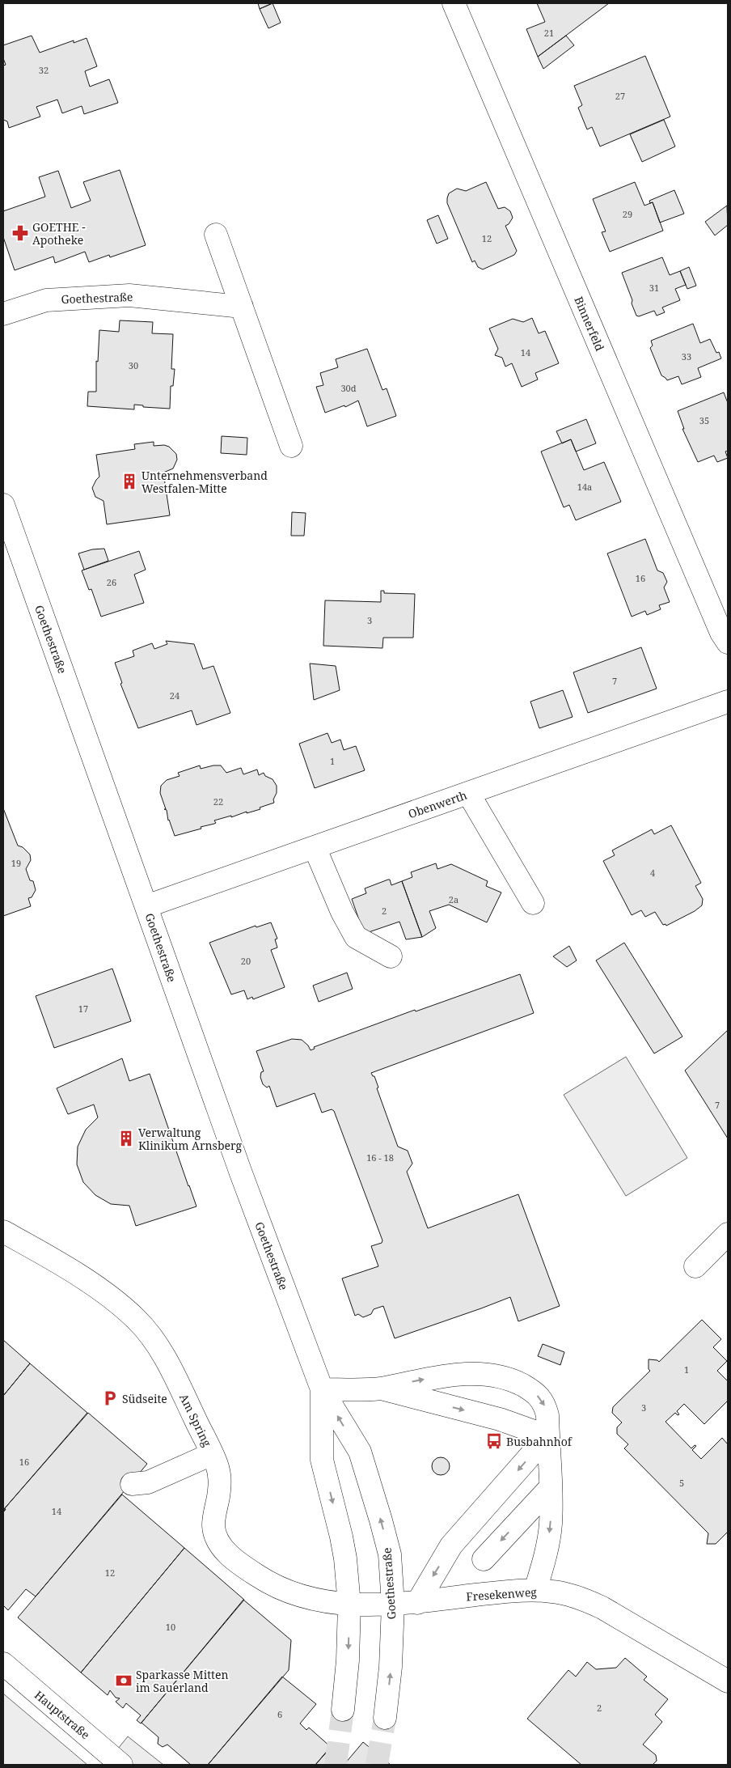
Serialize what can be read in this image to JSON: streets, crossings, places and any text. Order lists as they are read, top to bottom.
{
  "streets": {
    "street": [
      "Goethestraße",
      "Binnerfeld",
      "Obenwerth",
      "Am Spring",
      "Fresekenweg",
      "Hauptstraße"
    ]
  },
  "crossings": [
    ["Goethestraße", "Obenwerth"],
    ["Goethestraße", "Am Spring"],
    ["Goethestraße", "Fresekenweg"],
    ["Am Spring", "Fresekenweg"]
  ],
  "places": {
    "pharmacy": ["GOETHE - Apotheke"],
    "building": ["Unternehmensverband Westfalen-Mitte", "Verwaltung Klinikum Arnsberg"],
    "parking": ["Südseite"],
    "bus stop": ["Busbahnhof"],
    "bank": ["Sparkasse Mitten im Sauerland"]
  },
  "house_numbers": [
    "21",
    "32",
    "27",
    "29",
    "12",
    "31",
    "14",
    "33",
    "30",
    "30d",
    "35",
    "14a",
    "16",
    "26",
    "3",
    "7",
    "24",
    "1",
    "22",
    "19",
    "4",
    "2a",
    "2",
    "20",
    "17",
    "7",
    "16 - 18",
    "1",
    "3",
    "16",
    "5",
    "14",
    "12",
    "10",
    "2",
    "6"
  ]
}
